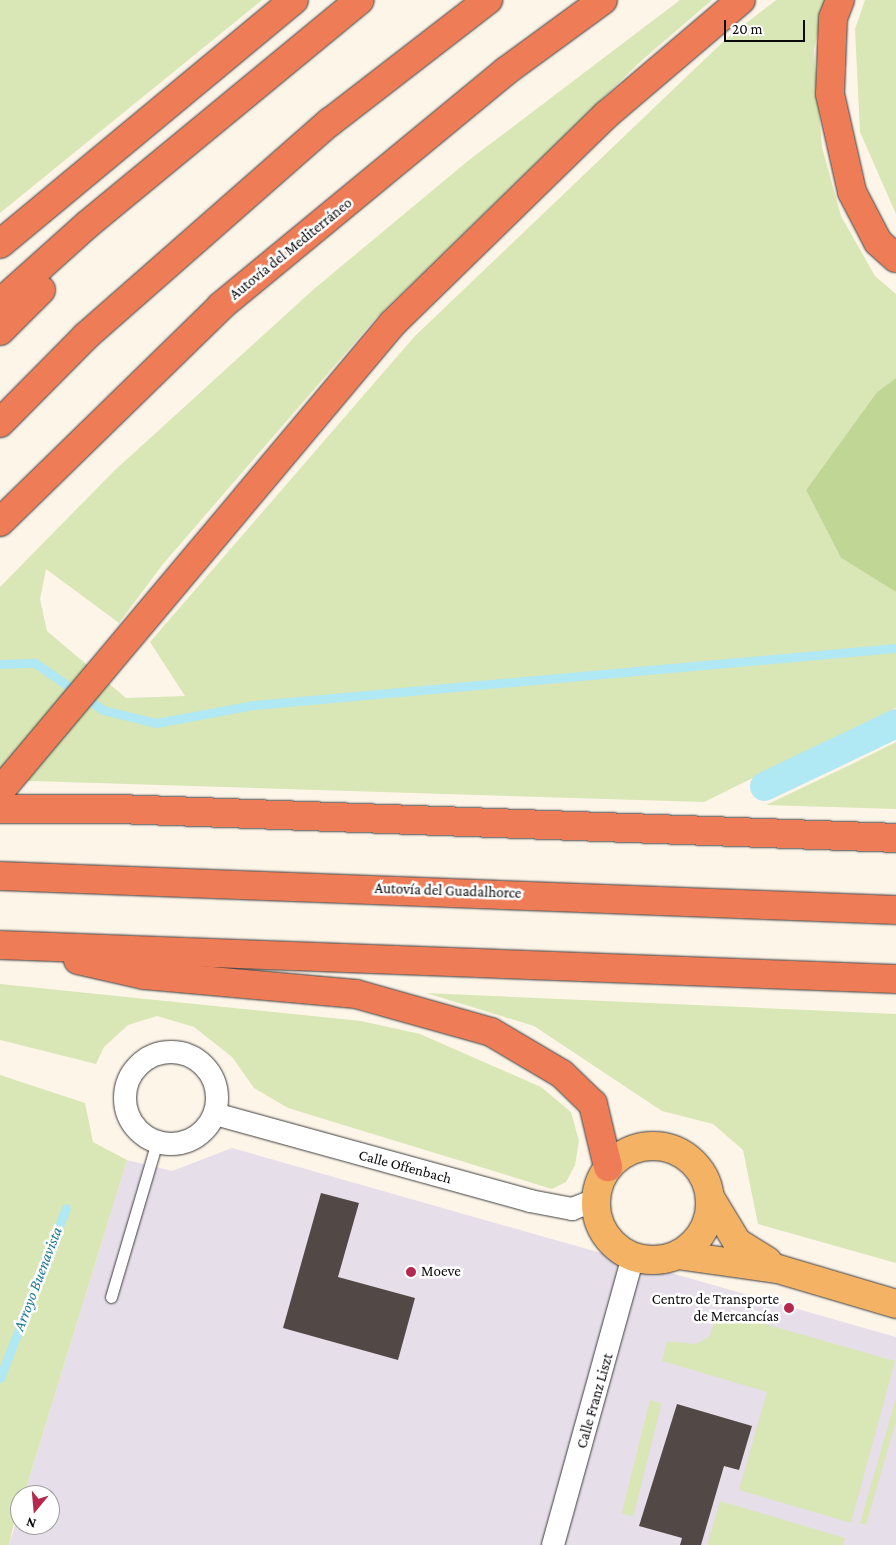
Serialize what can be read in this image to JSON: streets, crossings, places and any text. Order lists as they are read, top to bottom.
{
  "streets": {
    "highway": ["Autovía del Mediterráneo", "Autovía del Guadalhorce"],
    "street": ["Calle Offenbach", "Calle Franz Liszt"]
  },
  "crossings": [
    ["Calle Offenbach", "Calle Franz Liszt"]
  ],
  "water": ["Arroyo Buenavista"],
  "places": ["Moeve", "Centro de Transporte de Mercancías"],
  "scale_bar": "20 m",
  "north": "bottom"
}
